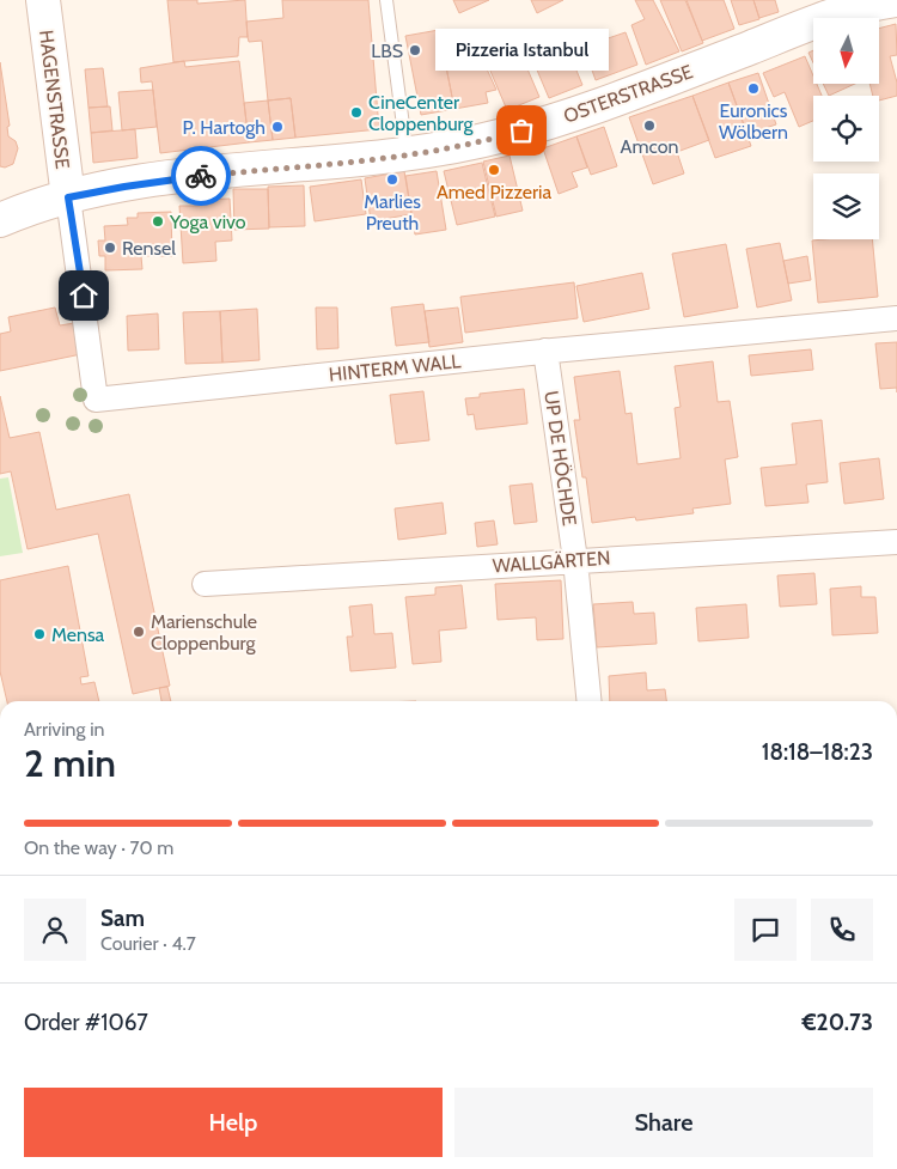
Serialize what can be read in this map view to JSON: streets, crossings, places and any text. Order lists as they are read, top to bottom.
{
  "streets": {
    "street": [
      "OSTERSTRASSE",
      "HAGENSTRASSE",
      "HINTERM WALL",
      "UP DE HÖCHDE",
      "WALLGÄRTEN"
    ]
  },
  "crossings": [
    ["OSTERSTRASSE", "HAGENSTRASSE"],
    ["OSTERSTRASSE", "HINTERM WALL"],
    ["HAGENSTRASSE", "HINTERM WALL"],
    ["HINTERM WALL", "UP DE HÖCHDE"],
    ["UP DE HÖCHDE", "WALLGÄRTEN"]
  ],
  "places": [
    "LBS",
    "Euronics Wölbern",
    "CineCenter Cloppenburg",
    "Amcon",
    "P. Hartogh",
    "Pizzeria Istanbul",
    "Amed Pizzeria",
    "Marlies Preuth",
    "Yoga vivo",
    "Rensel",
    "Marienschule Cloppenburg",
    "Mensa"
  ],
  "north": "bottom",
  "page": {
    "bubble": "Pizzeria Istanbul",
    "heading": ["2 min", "Arriving in", "18:18–18:23"],
    "panel": [
      "Sam",
      "Courier · 4.7",
      "Order #1067",
      "€20.73"
    ],
    "bar": "On the way · 70 m",
    "buttons": ["Help", "Share"]
  }
}
